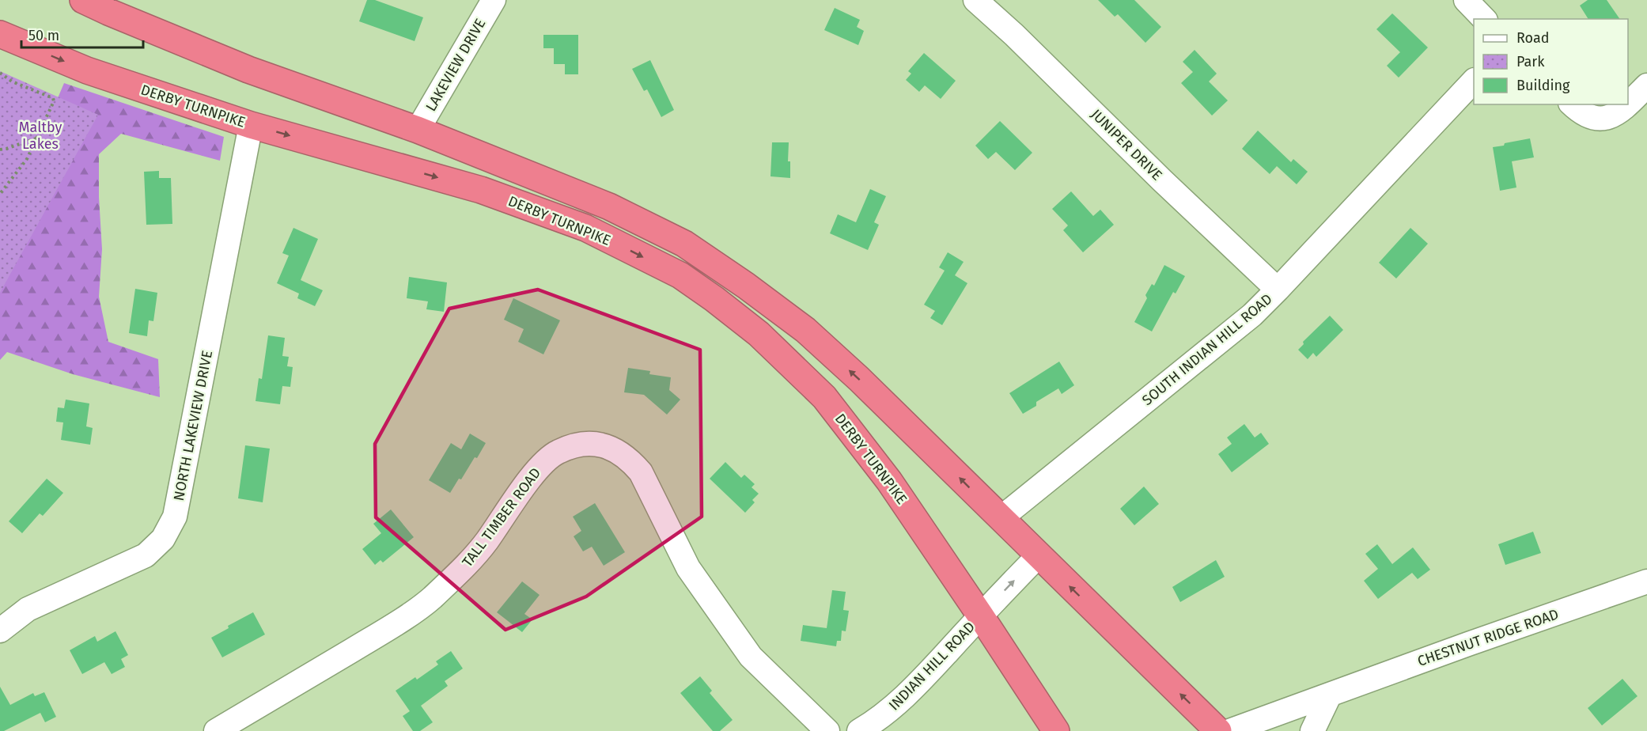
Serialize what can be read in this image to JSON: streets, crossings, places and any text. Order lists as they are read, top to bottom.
{
  "streets": {
    "highway": ["DERBY TURNPIKE"],
    "street": [
      "LAKEVIEW DRIVE",
      "JUNIPER DRIVE",
      "SOUTH INDIAN HILL ROAD",
      "NORTH LAKEVIEW DRIVE",
      "TALL TIMBER ROAD",
      "CHESTNUT RIDGE ROAD",
      "INDIAN HILL ROAD"
    ]
  },
  "crossings": [
    ["DERBY TURNPIKE", "NORTH LAKEVIEW DRIVE"],
    ["DERBY TURNPIKE", "INDIAN HILL ROAD"],
    ["JUNIPER DRIVE", "SOUTH INDIAN HILL ROAD"]
  ],
  "parks": ["Maltby Lakes"],
  "legend": ["Road", "Park", "Building"],
  "scale_bar": "50 m"
}
